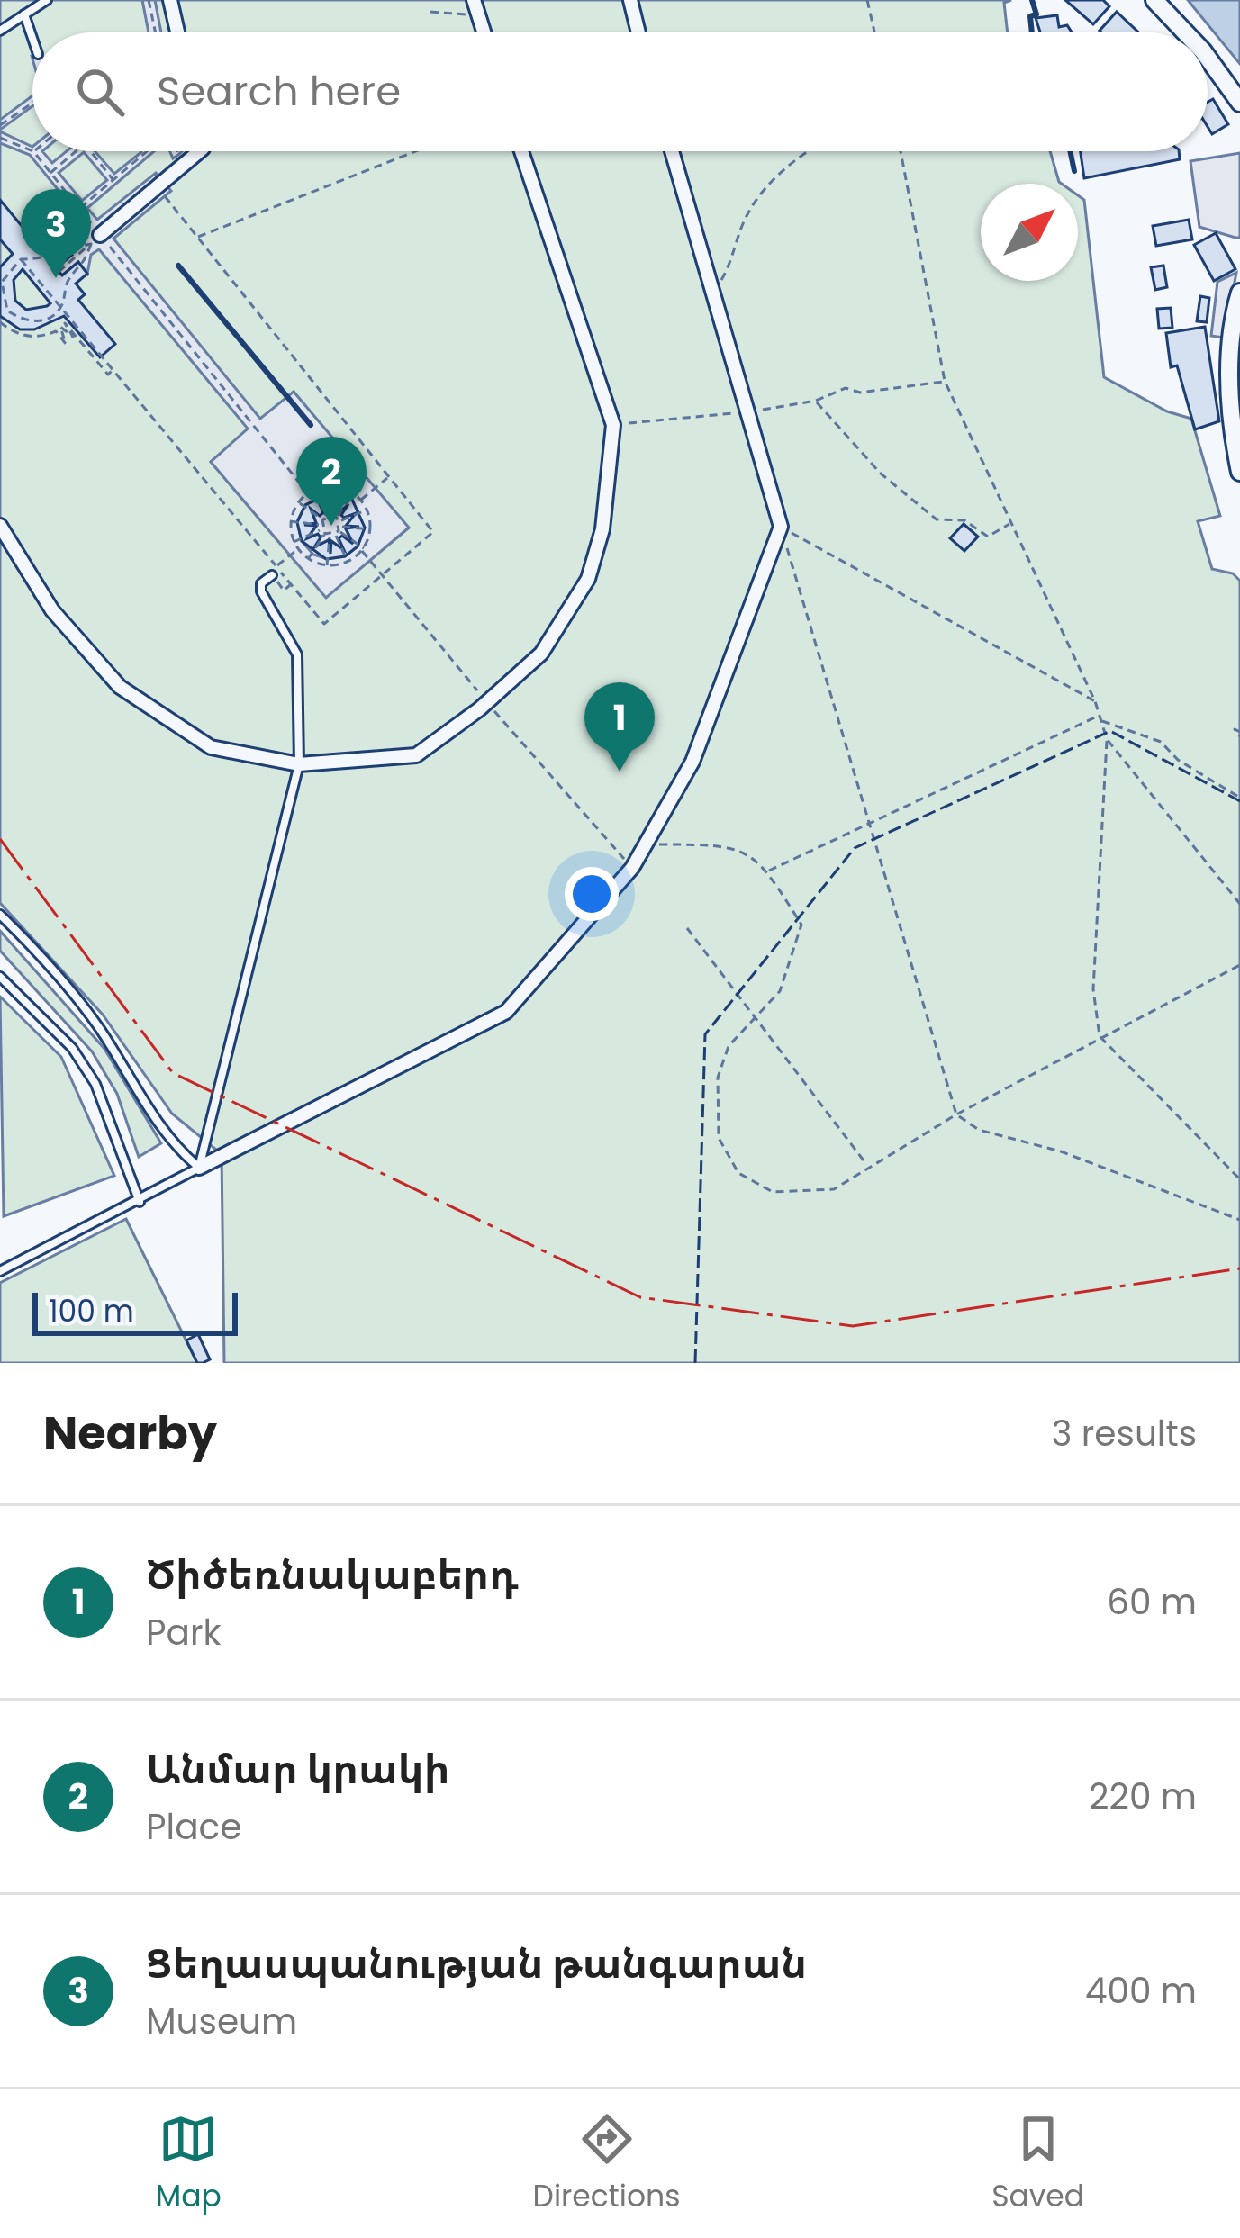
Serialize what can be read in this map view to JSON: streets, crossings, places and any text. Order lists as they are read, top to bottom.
{
  "scale_bar": "100 m",
  "north": "top right",
  "page": {
    "search": "Search here",
    "pins": ["3", "2", "1"],
    "scale": "100 m",
    "heading": ["Nearby", "3 results"],
    "list": [
      {
        "mark": "1",
        "name": "Ծիծեռնակաբերդ",
        "note": "Park",
        "value": "60 m"
      },
      {
        "mark": "2",
        "name": "Անմար կրակի",
        "note": "Place",
        "value": "220 m"
      },
      {
        "mark": "3",
        "name": "Ցեղասպանության թանգարան",
        "note": "Museum",
        "value": "400 m"
      }
    ],
    "nav": ["Map", "Directions", "Saved"]
  }
}
